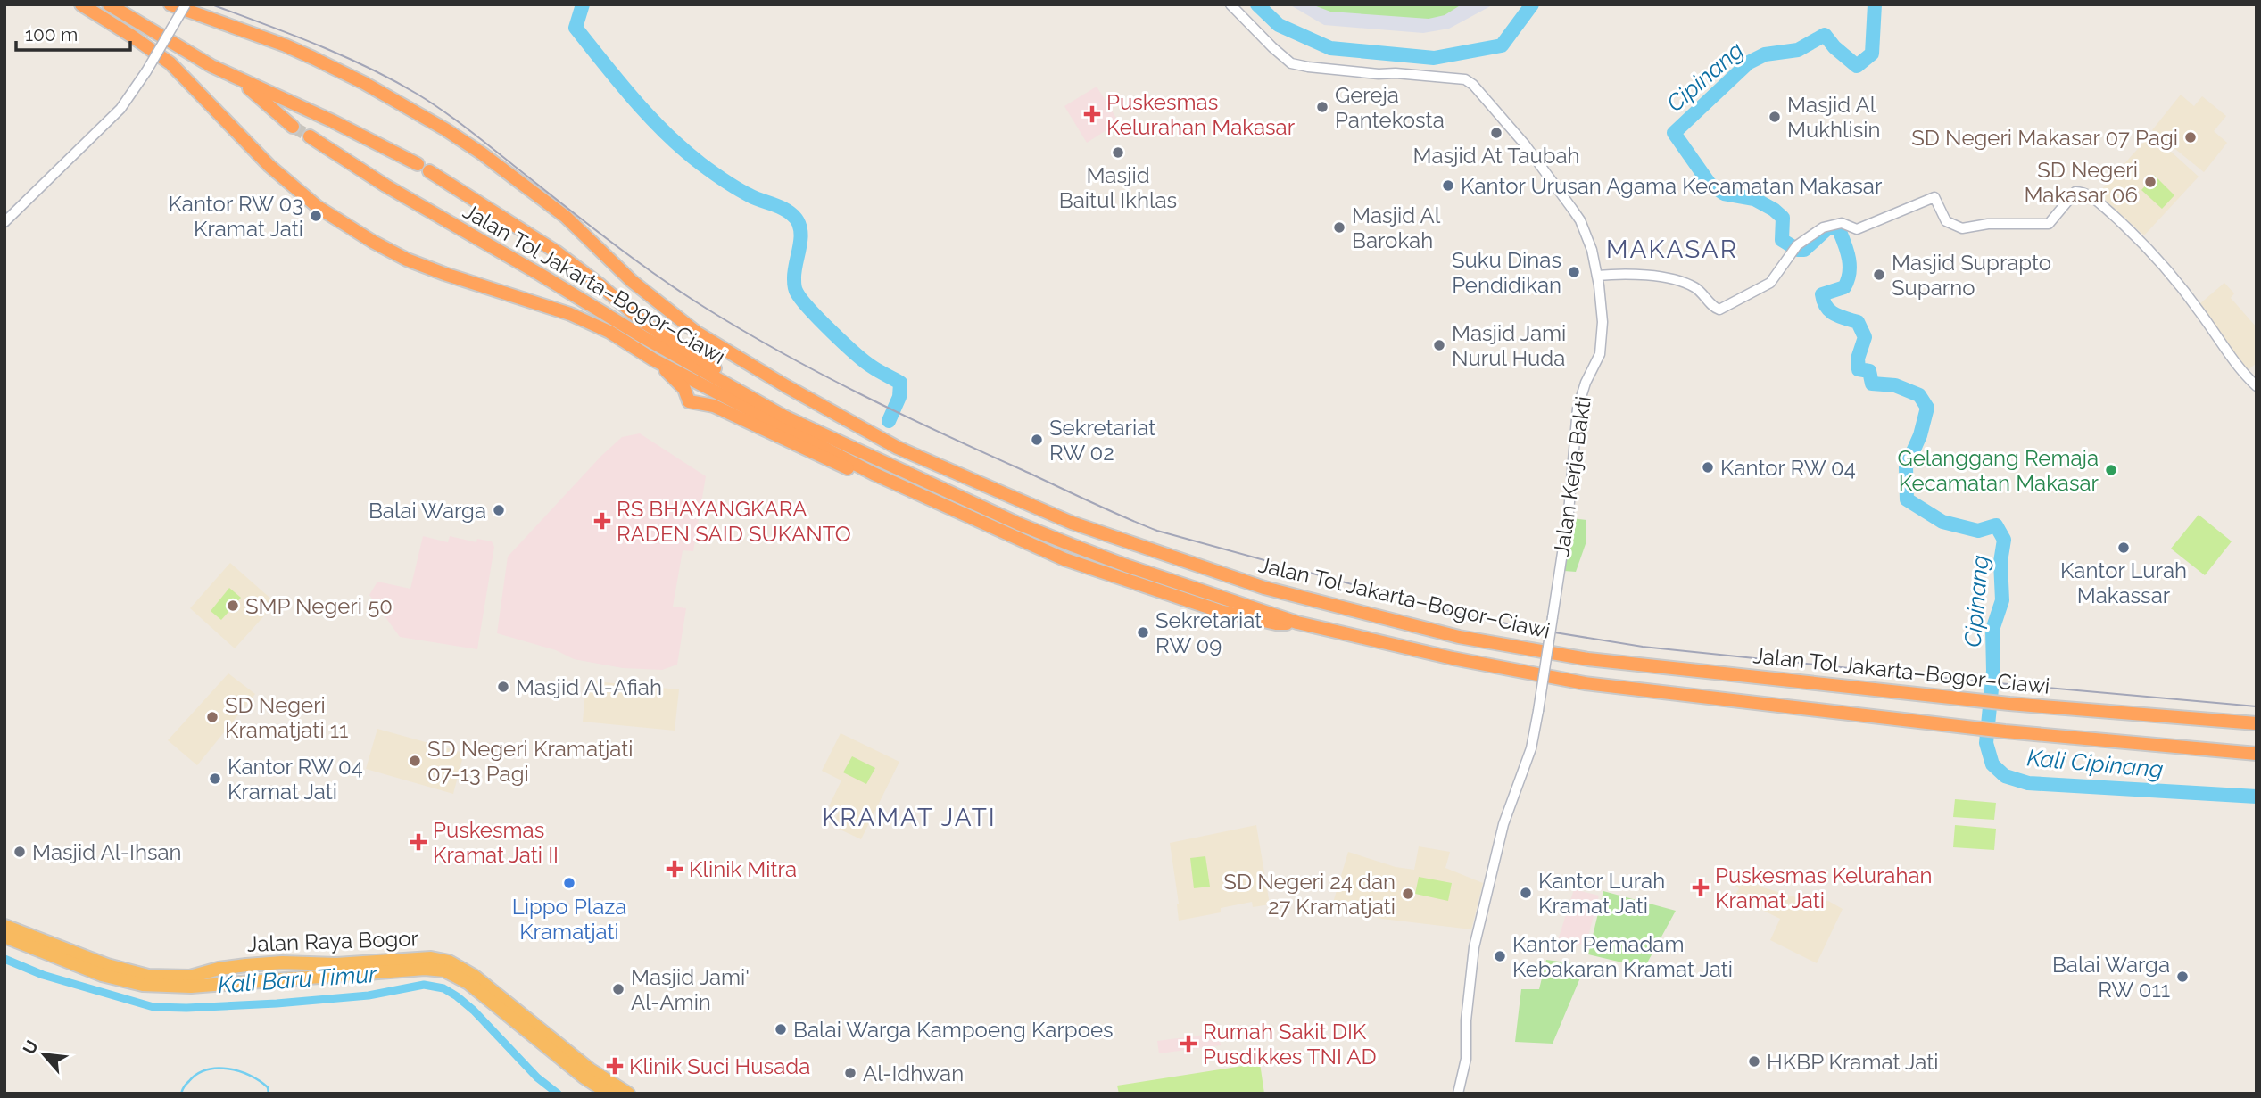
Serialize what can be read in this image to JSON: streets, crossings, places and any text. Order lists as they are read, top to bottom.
{
  "streets": {
    "highway": ["Jalan Tol Jakarta–Bogor–Ciawi", "Jalan Raya Bogor"],
    "street": ["Jalan Kerja Bakti"]
  },
  "districts": ["MAKASAR", "KRAMAT JATI"],
  "water": ["Cipinang", "Kali Cipinang", "Kali Baru Timur"],
  "places": {
    "other": [
      "Gereja Pantekosta",
      "Masjid Al Mukhlisin",
      "Masjid At Taubah",
      "SD Negeri Makasar 07 Pagi",
      "Masjid Baitul Ikhlas",
      "SD Negeri Makasar 06",
      "Kantor Urusan Agama Kecamatan Makasar",
      "Kantor RW 03 Kramat Jati",
      "Masjid Al Barokah",
      "Suku Dinas Pendidikan",
      "Masjid Suprapto Suparno",
      "Masjid Jami Nurul Huda",
      "Sekretariat RW 02",
      "Kantor RW 04",
      "Gelanggang Remaja Kecamatan Makasar",
      "Balai Warga",
      "Kantor Lurah Makassar",
      "SMP Negeri 50",
      "Sekretariat RW 09",
      "Masjid Al-Afiah",
      "SD Negeri Kramatjati 11",
      "SD Negeri Kramatjati 07-13 Pagi",
      "Kantor RW 04 Kramat Jati",
      "Masjid Al-Ihsan",
      "Lippo Plaza Kramatjati",
      "Kantor Lurah Kramat Jati",
      "SD Negeri 24 dan 27 Kramatjati",
      "Kantor Pemadam Kebakaran Kramat Jati",
      "Balai Warga RW 011",
      "Masjid Jami' Al-Amin",
      "Balai Warga Kampoeng Karpoes",
      "HKBP Kramat Jati",
      "Al-Idhwan"
    ],
    "health": [
      "Puskesmas Kelurahan Makasar",
      "RS BHAYANGKARA RADEN SAID SUKANTO",
      "Puskesmas Kramat Jati II",
      "Klinik Mitra",
      "Puskesmas Kelurahan Kramat Jati",
      "Rumah Sakit DIK Pusdikkes TNI AD",
      "Klinik Suci Husada"
    ]
  },
  "scale_bar": "100 m",
  "north": "top left"
}
